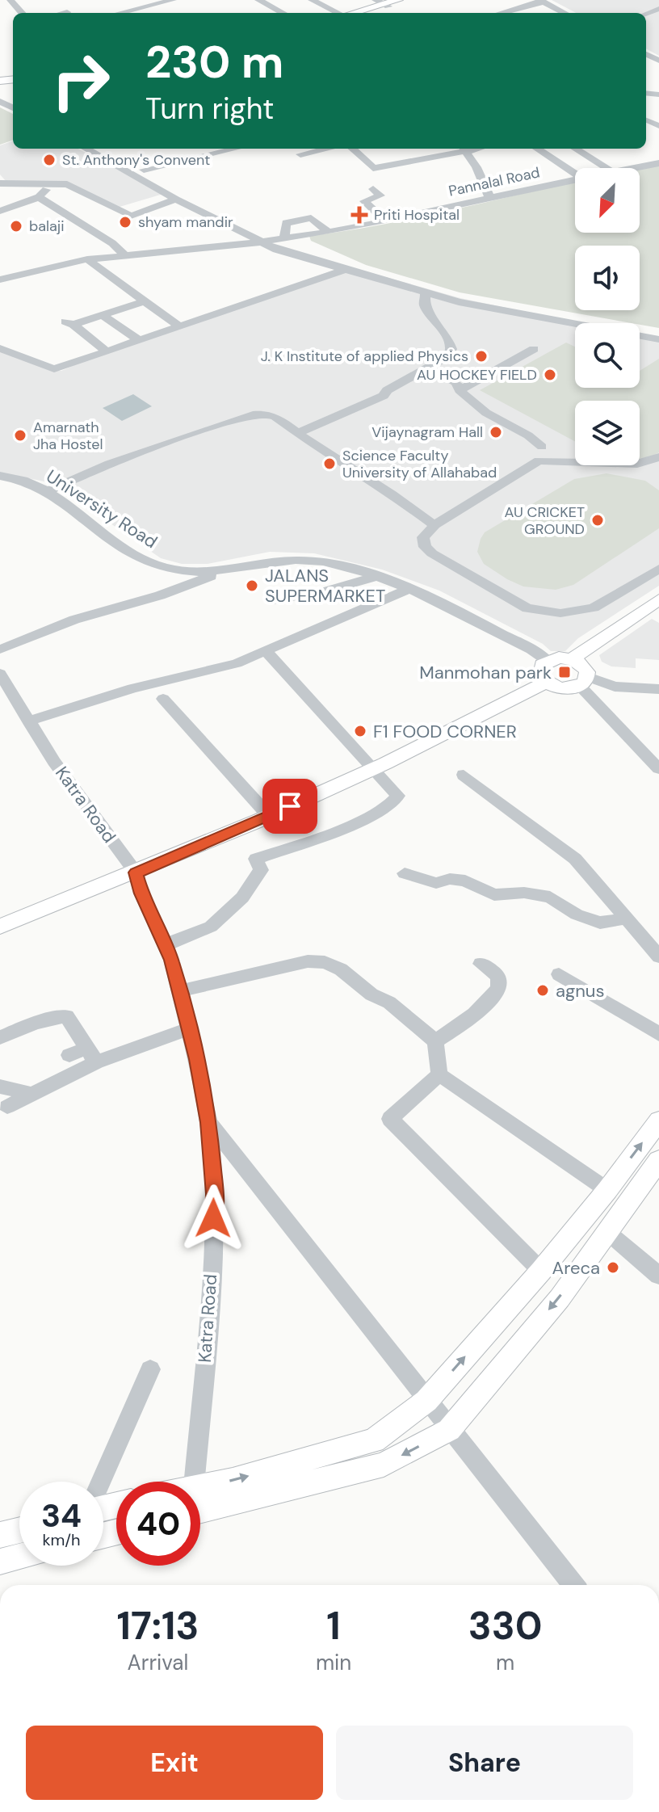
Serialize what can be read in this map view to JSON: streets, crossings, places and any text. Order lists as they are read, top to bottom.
{
  "streets": {
    "street": ["Pannalal Road", "University Road", "Katra Road"]
  },
  "places": {
    "other": [
      "St. Anthony's Convent",
      "shyam mandir",
      "balaji",
      "J. K Institute of applied Physics",
      "AU HOCKEY FIELD",
      "Vijaynagram Hall",
      "Amarnath Jha Hostel",
      "Science Faculty University of Allahabad",
      "AU CRICKET GROUND",
      "JALANS SUPERMARKET",
      "F1 FOOD CORNER",
      "agnus",
      "Areca"
    ],
    "health": ["Priti Hospital"],
    "transit": ["Manmohan park"]
  },
  "north": "bottom left",
  "page": {
    "turn": ["230 m", "Turn right"],
    "speed": "34 km/h",
    "limit": "40",
    "eta": [
      "17:13",
      "Arrival",
      "1",
      "min",
      "330",
      "m"
    ],
    "buttons": ["Exit", "Share"]
  }
}
